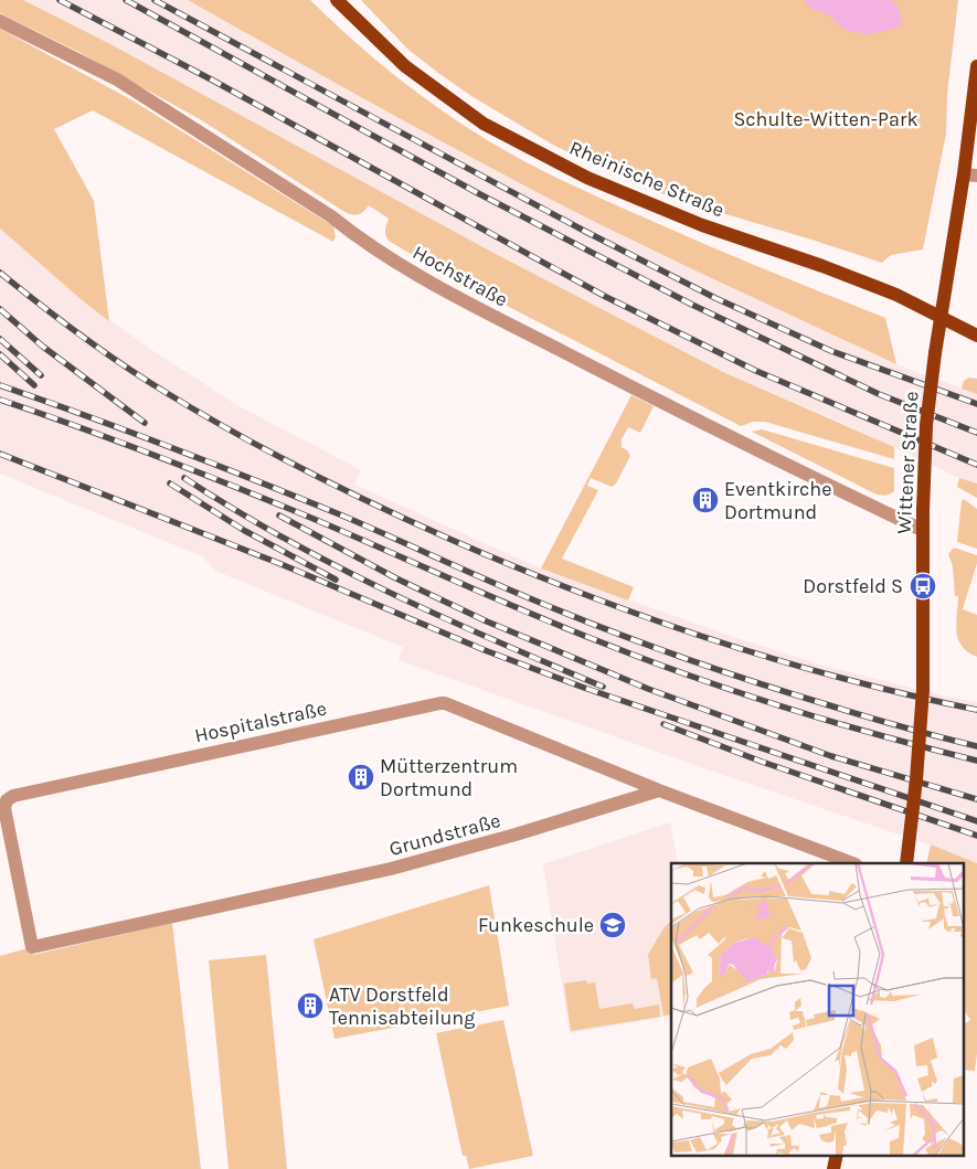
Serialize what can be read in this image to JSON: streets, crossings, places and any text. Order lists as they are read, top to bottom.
{
  "streets": {
    "main road": ["Rheinische Straße", "Wittener Straße"],
    "street": ["Hochstraße", "Hospitalstraße", "Grundstraße"]
  },
  "crossings": [
    ["Rheinische Straße", "Wittener Straße"],
    ["Hochstraße", "Wittener Straße"],
    ["Hospitalstraße", "Grundstraße"]
  ],
  "parks": ["Schulte-Witten-Park"],
  "places": {
    "building": ["Eventkirche Dortmund", "Mütterzentrum Dortmund", "ATV Dorstfeld Tennisabteilung"],
    "bus stop": ["Dorstfeld S"],
    "school or university": ["Funkeschule"]
  }
}
